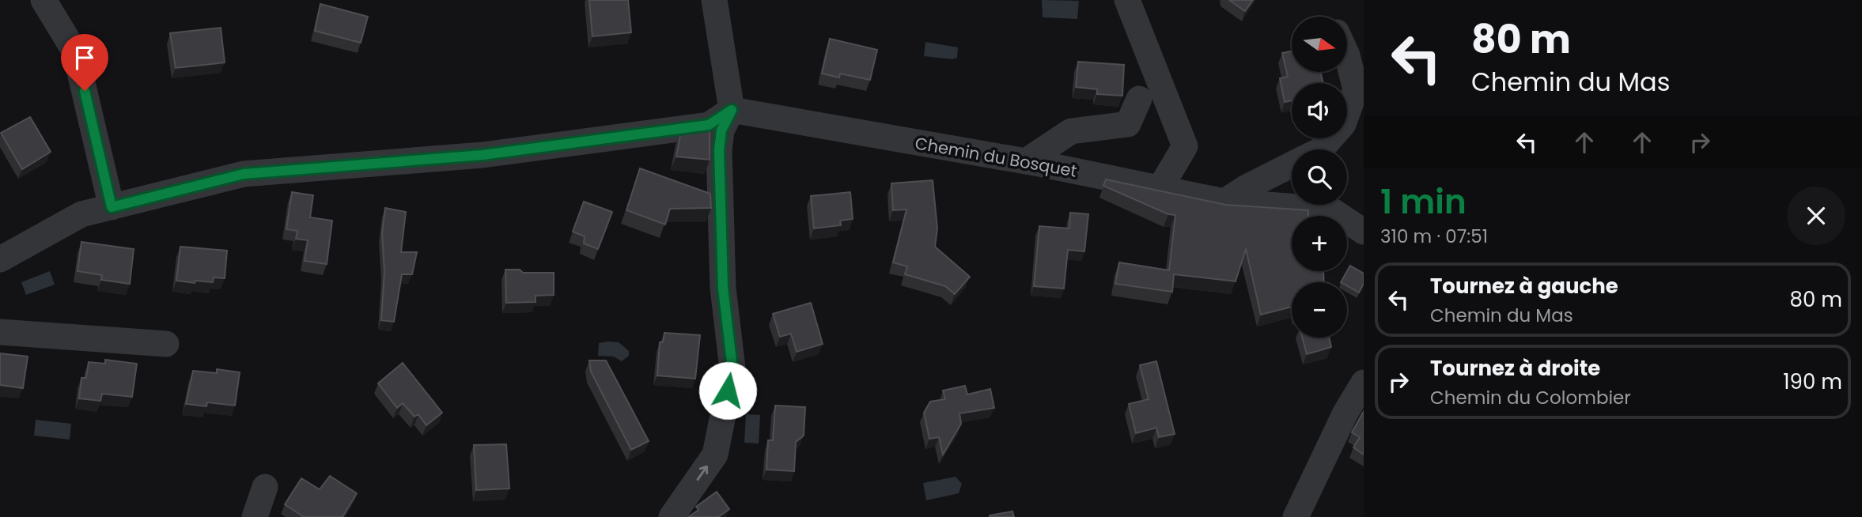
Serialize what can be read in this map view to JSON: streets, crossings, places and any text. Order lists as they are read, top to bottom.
{
  "streets": {
    "street": ["Chemin du Bosquet"]
  },
  "north": "right",
  "page": {
    "turn": ["80 m", "Chemin du Mas"],
    "map_buttons": ["+", "−"],
    "heading": ["1 min", "310 m · 07:51"],
    "list": [
      {
        "name": "Tournez à gauche",
        "note": "Chemin du Mas",
        "value": "80 m"
      },
      {
        "name": "Tournez à droite",
        "note": "Chemin du Colombier",
        "value": "190 m"
      }
    ]
  }
}
